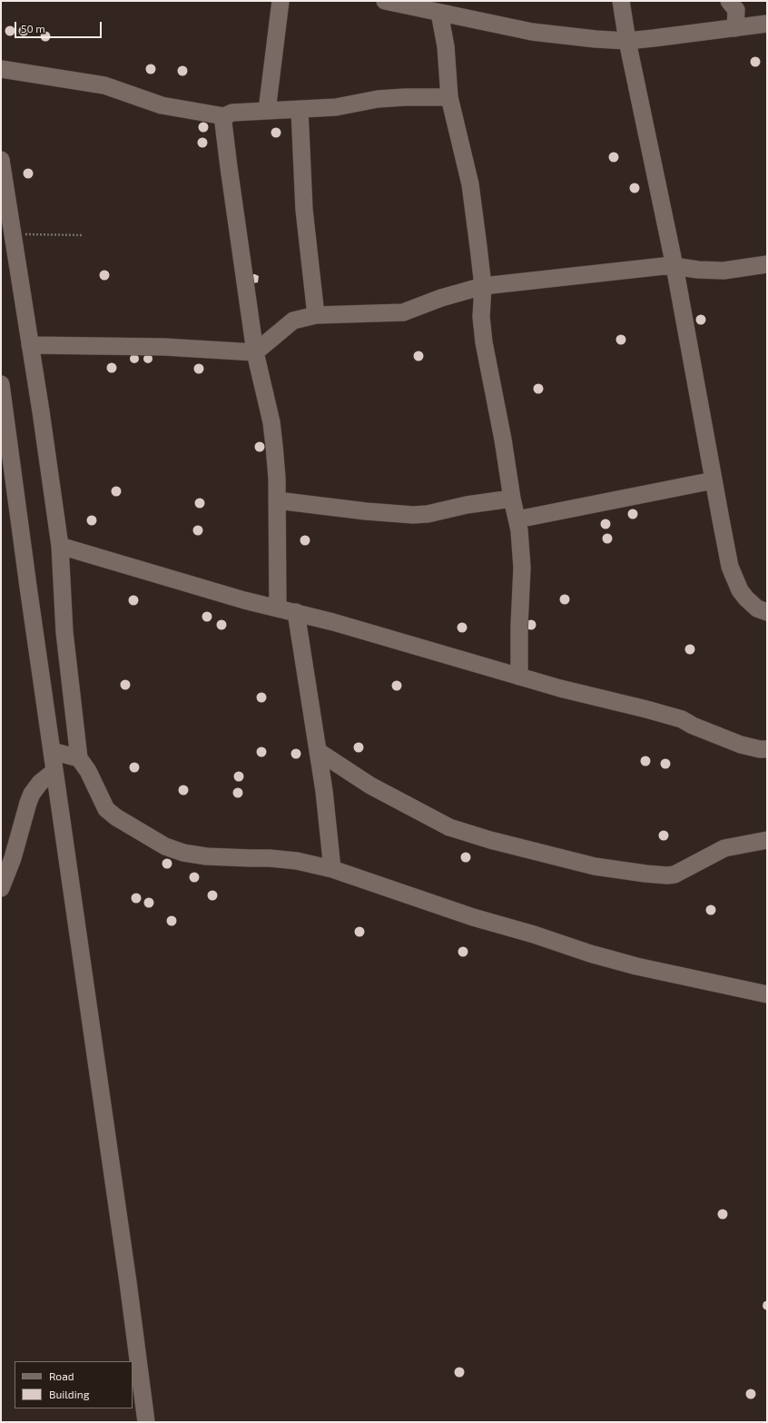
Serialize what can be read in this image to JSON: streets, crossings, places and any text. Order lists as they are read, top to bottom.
{
  "legend": ["Road", "Building"],
  "scale_bar": "50 m"
}
